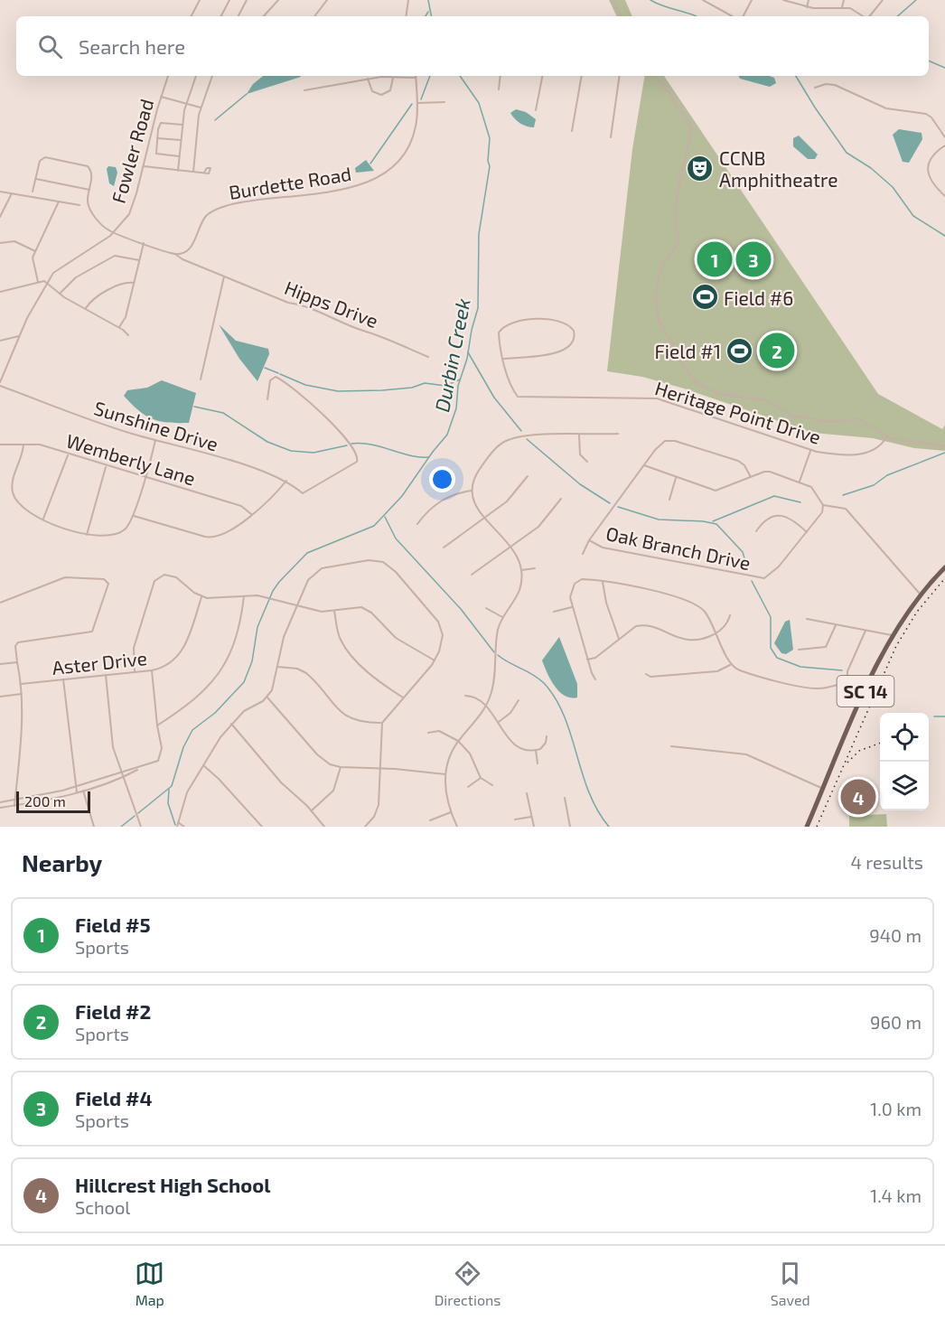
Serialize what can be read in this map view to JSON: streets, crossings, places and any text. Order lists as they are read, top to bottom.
{
  "streets": {
    "main road": ["SC 14"],
    "street": [
      "Fowler Road",
      "Burdette Road",
      "Hipps Drive",
      "Heritage Point Drive",
      "Sunshine Drive",
      "Wemberly Lane",
      "Oak Branch Drive",
      "Aster Drive"
    ]
  },
  "crossings": [
    ["Fowler Road", "Sunshine Drive"],
    ["Burdette Road", "Hipps Drive"]
  ],
  "water": ["Durbin Creek"],
  "places": {
    "theatre": ["CCNB Amphitheatre"],
    "sports": ["Field #6", "Field #1"]
  },
  "scale_bar": "200 m",
  "page": {
    "search": "Search here",
    "pins": [
      "1",
      "3",
      "2",
      "4"
    ],
    "scale": "200 m",
    "heading": ["Nearby", "4 results"],
    "list": [
      {
        "mark": "1",
        "name": "Field #5",
        "note": "Sports",
        "value": "940 m"
      },
      {
        "mark": "2",
        "name": "Field #2",
        "note": "Sports",
        "value": "960 m"
      },
      {
        "mark": "3",
        "name": "Field #4",
        "note": "Sports",
        "value": "1.0 km"
      },
      {
        "mark": "4",
        "name": "Hillcrest High School",
        "note": "School",
        "value": "1.4 km"
      }
    ],
    "nav": ["Map", "Directions", "Saved"]
  }
}
